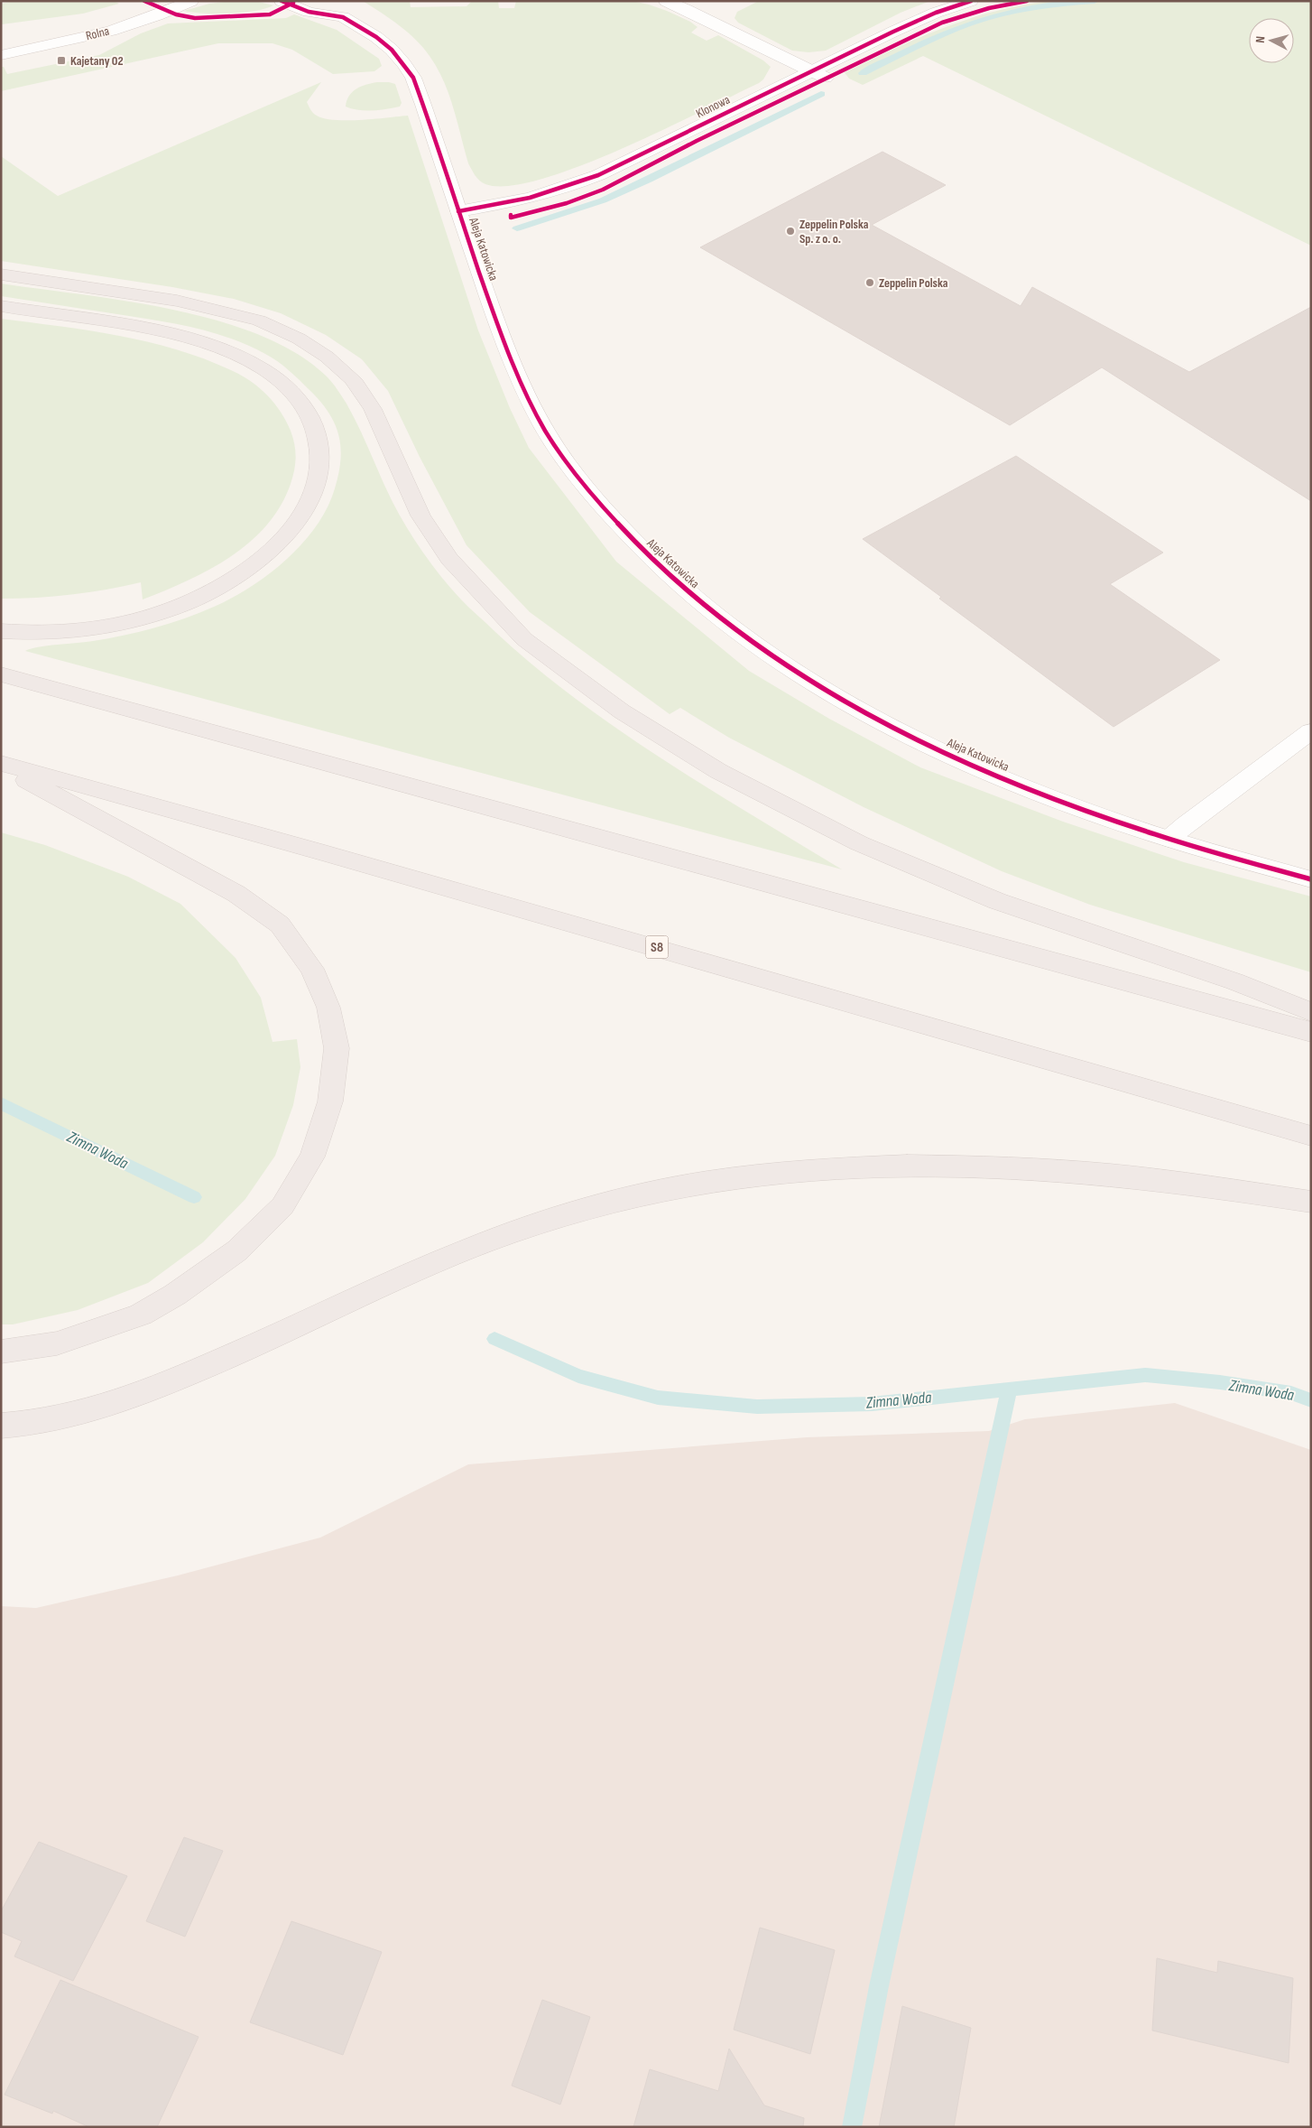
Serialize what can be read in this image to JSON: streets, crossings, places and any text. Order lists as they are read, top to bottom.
{
  "streets": {
    "highway": ["S8"],
    "street": ["Rolna", "Klonowa", "Aleja Katowicka"]
  },
  "crossings": [
    ["Klonowa", "Aleja Katowicka"]
  ],
  "water": ["Zimna Woda"],
  "places": {
    "transit": ["Kajetany 02"],
    "other": ["Zeppelin Polska Sp. z o. o.", "Zeppelin Polska"]
  },
  "north": "left"
}
